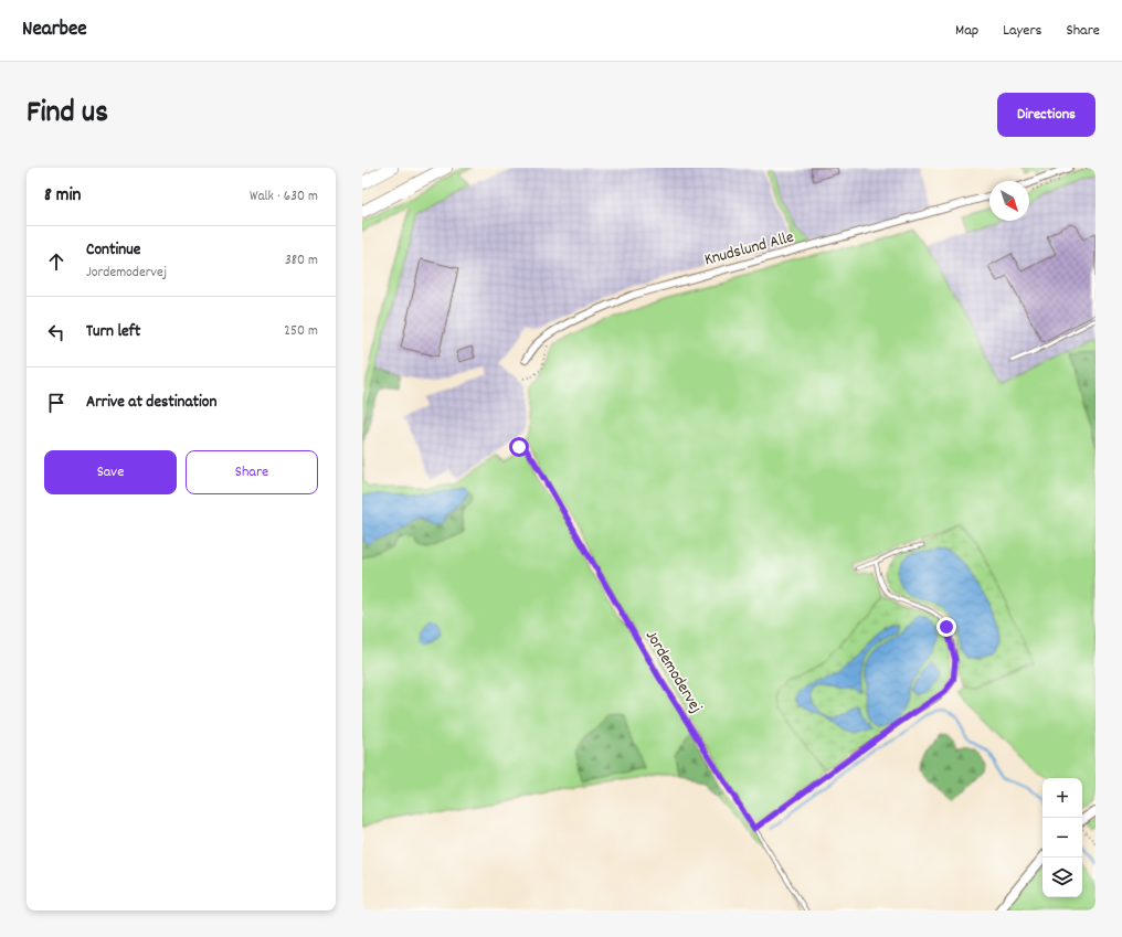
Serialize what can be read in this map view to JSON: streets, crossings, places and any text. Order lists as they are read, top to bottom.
{
  "streets": {
    "street": ["Knudslund Alle"],
    "lane": ["Jordemodervej"]
  },
  "north": "bottom right",
  "page": {
    "header": "Nearbee",
    "nav": ["Map", "Layers", "Share"],
    "title": "Find us",
    "buttons": [
      "Directions",
      ["Save", "Share"]
    ],
    "heading": ["8 min", "Walk · 630 m"],
    "list": [
      ["Continue", "Jordemodervej", "380 m"],
      ["Turn left", "250 m"],
      "Arrive at destination"
    ],
    "map_buttons": ["+", "−"]
  }
}
